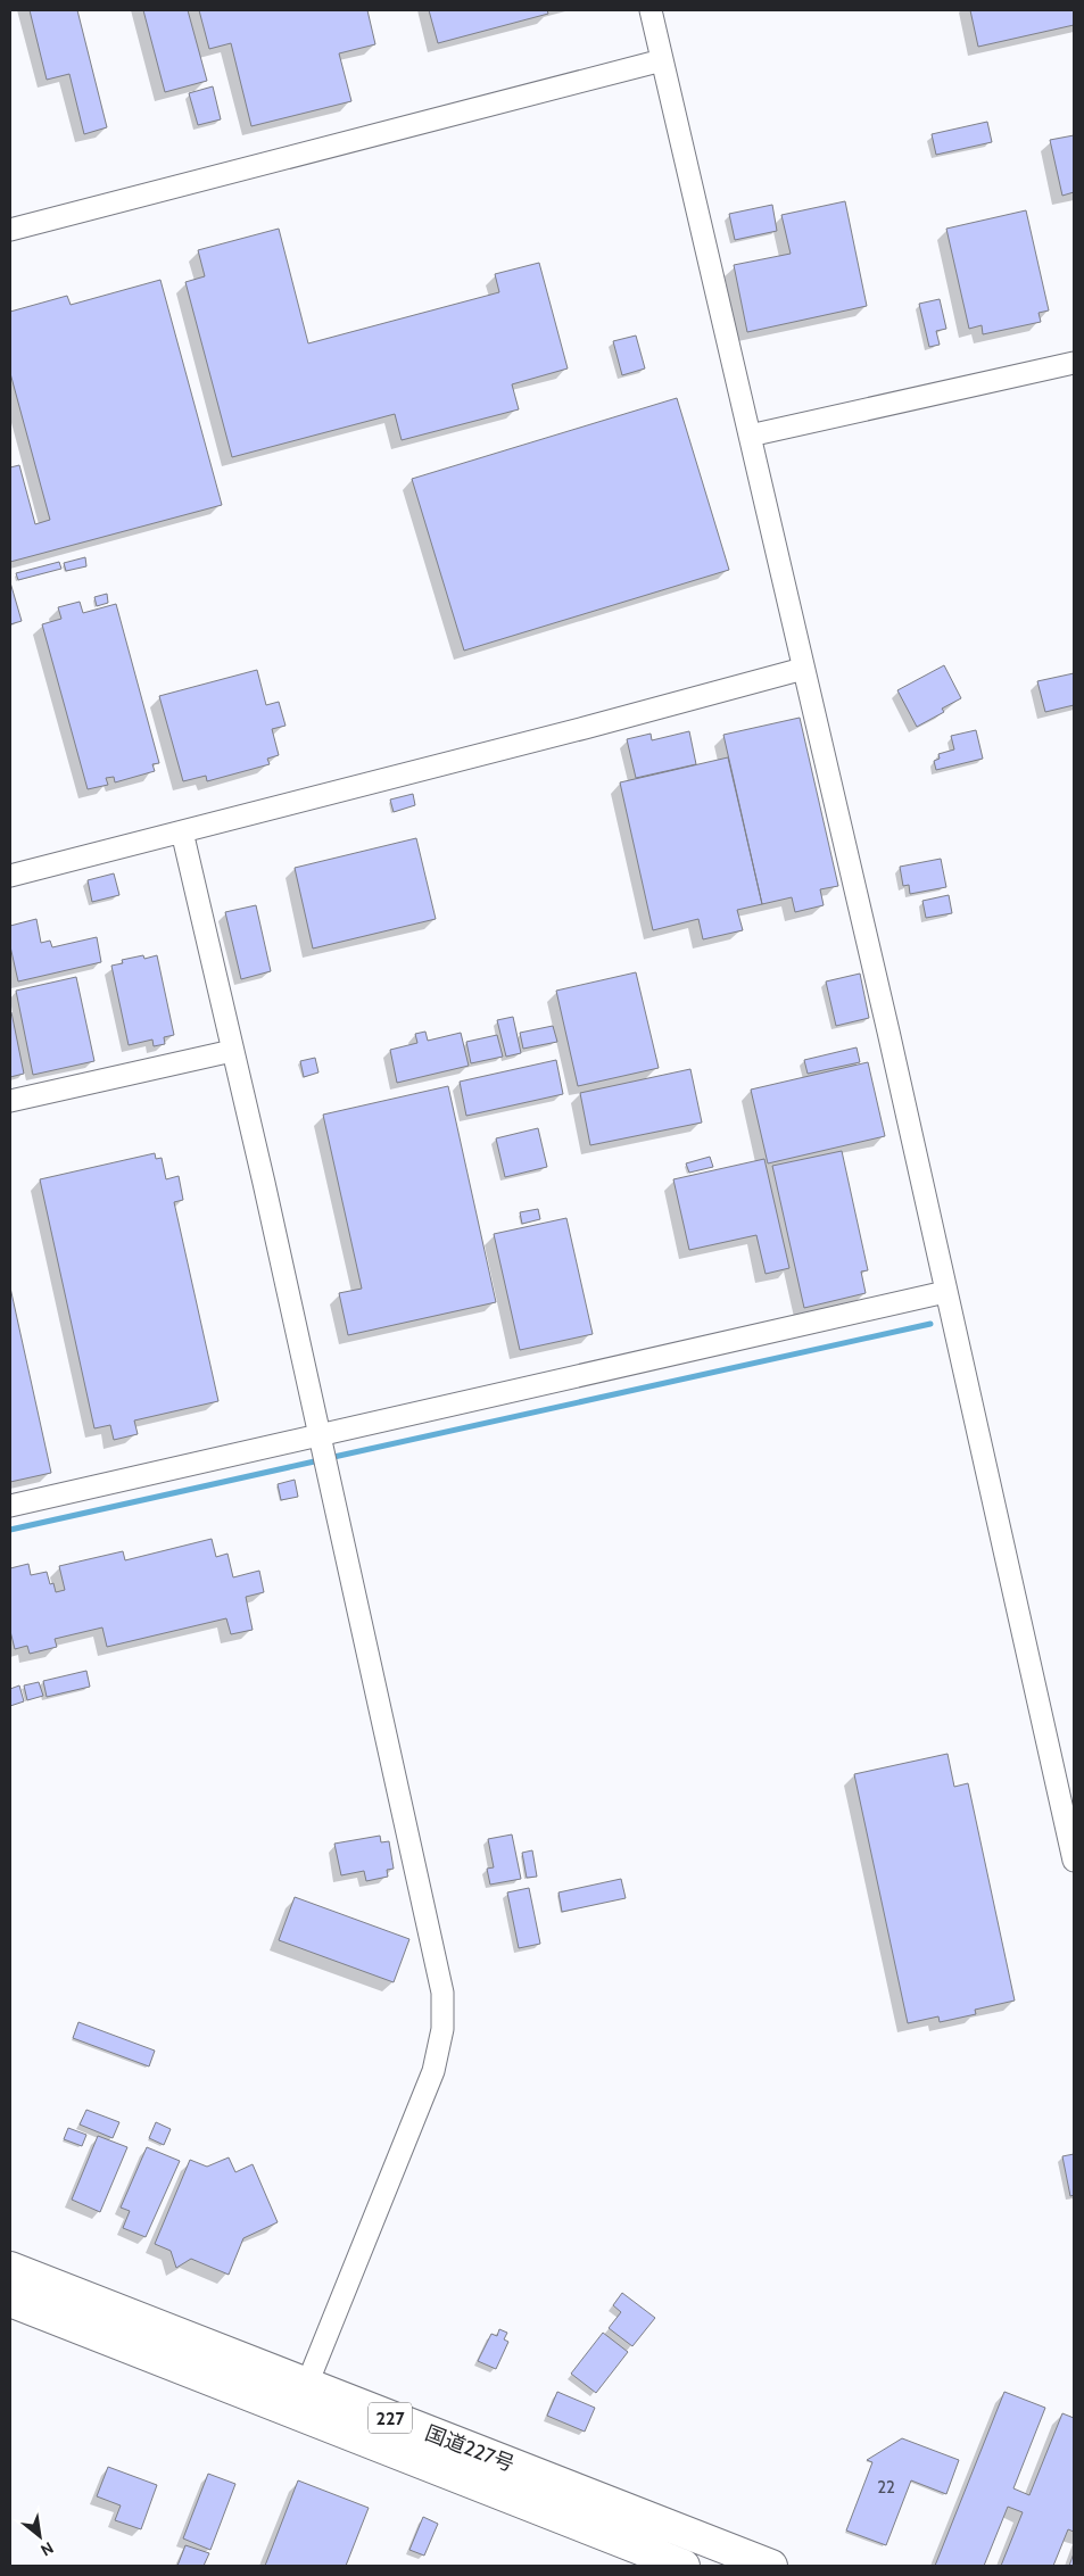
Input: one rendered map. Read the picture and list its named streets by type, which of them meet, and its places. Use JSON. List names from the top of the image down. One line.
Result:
{"streets":{"highway":["227","国道227号"]},"house_numbers":["22"],"north":"bottom right"}
